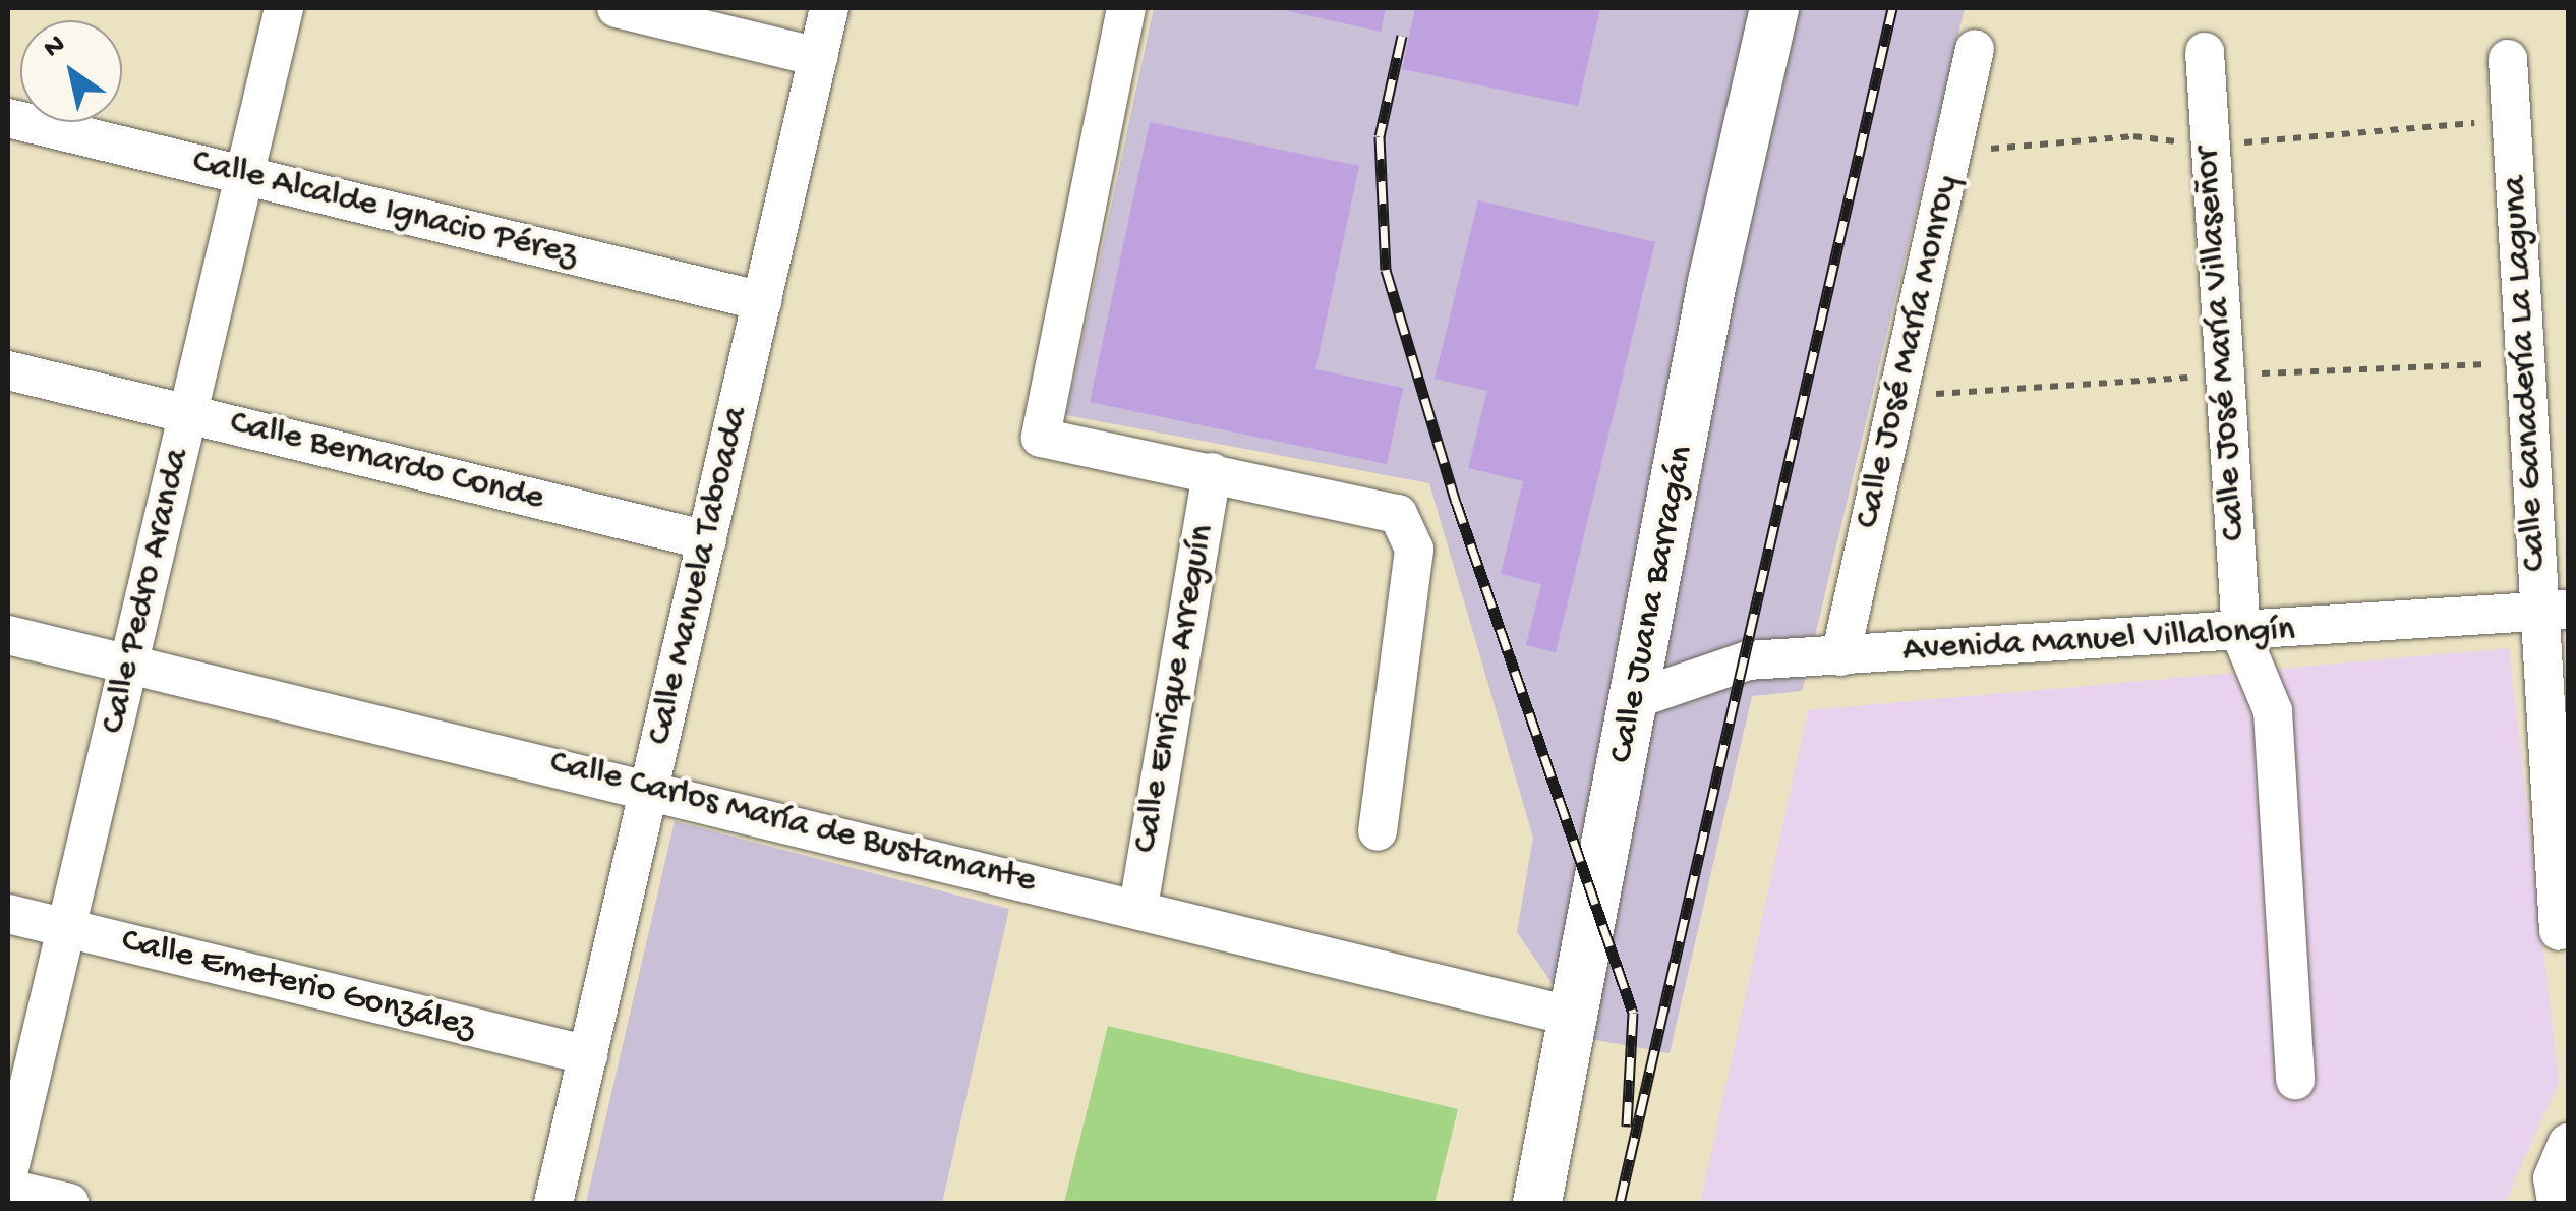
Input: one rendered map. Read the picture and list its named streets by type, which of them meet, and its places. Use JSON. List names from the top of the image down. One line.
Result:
{"streets":{"street":["Calle Alcalde Ignacio Pérez","Calle José María Villaseñor","Calle José María Monroy","Calle Ganadería La Laguna","Calle Bernardo Conde","Calle Manuela Taboada","Calle Pedro Aranda","Calle Juana Barragán","Avenida Manuel Villalongín","Calle Enrique Arreguín","Calle Carlos María de Bustamante","Calle Emeterio González"]},"crossings":[["Calle Alcalde Ignacio Pérez","Calle Manuela Taboada"],["Calle Alcalde Ignacio Pérez","Calle Pedro Aranda"],["Calle José María Villaseñor","Avenida Manuel Villalongín"],["Calle José María Monroy","Avenida Manuel Villalongín"],["Calle Ganadería La Laguna","Avenida Manuel Villalongín"],["Calle Bernardo Conde","Calle Manuela Taboada"],["Calle Bernardo Conde","Calle Pedro Aranda"],["Calle Manuela Taboada","Calle Carlos María de Bustamante"],["Calle Manuela Taboada","Calle Emeterio González"],["Calle Pedro Aranda","Calle Carlos María de Bustamante"],["Calle Pedro Aranda","Calle Emeterio González"],["Calle Juana Barragán","Avenida Manuel Villalongín"],["Calle Juana Barragán","Calle Carlos María de Bustamante"],["Calle Enrique Arreguín","Calle Carlos María de Bustamante"]],"north":"top left"}
